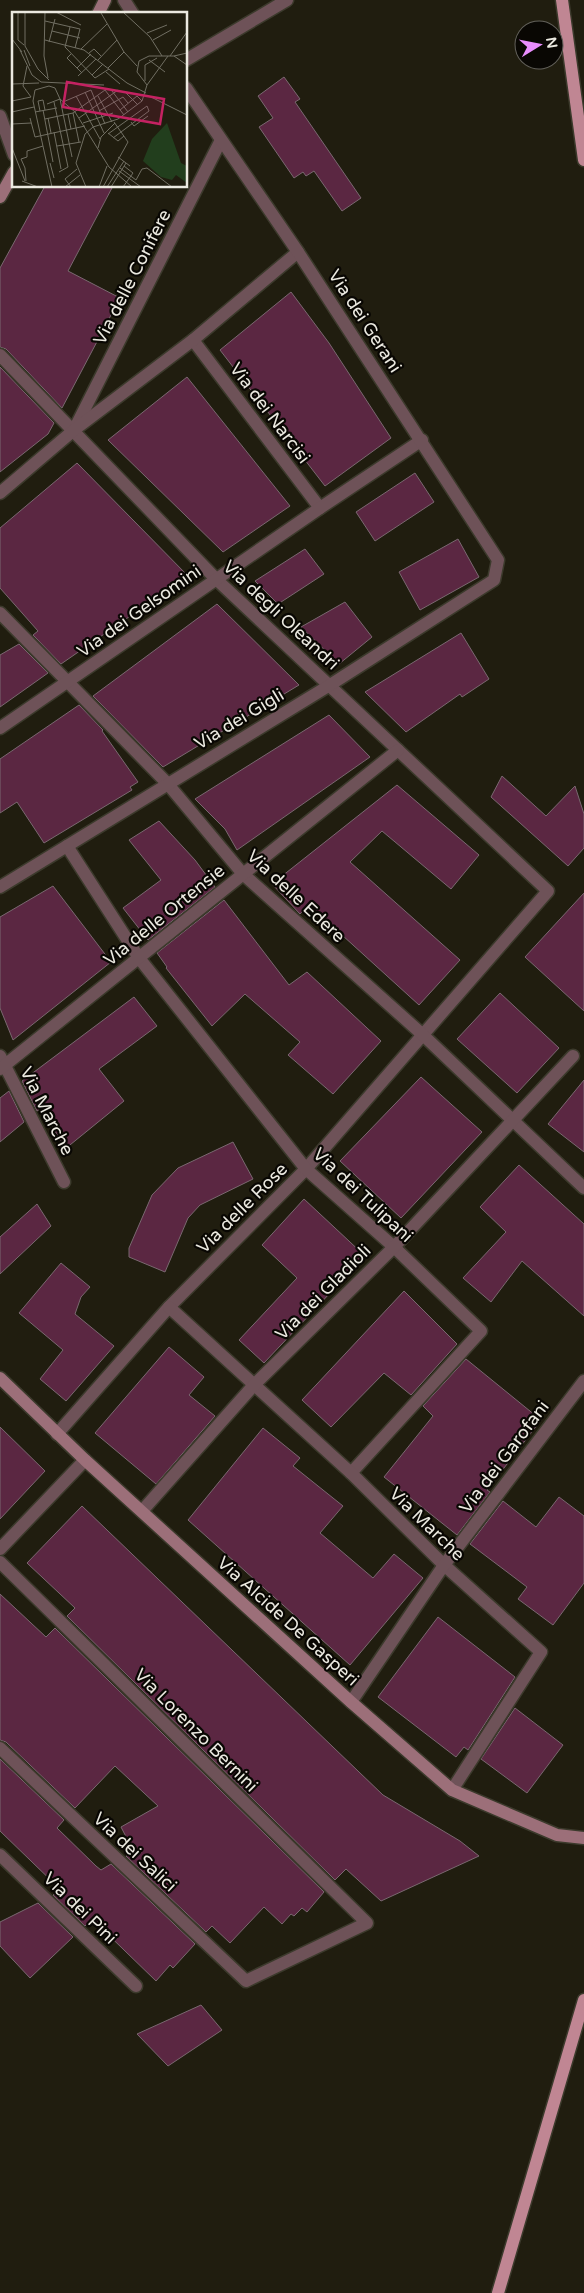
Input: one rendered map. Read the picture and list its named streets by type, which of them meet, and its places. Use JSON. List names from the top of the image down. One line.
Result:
{"streets":{"street":["Via delle Conifere","Via dei Gerani","Via dei Narcisi","Via dei Gelsomini","Via degli Oleandri","Via dei Gigli","Via delle Edere","Via delle Ortensie","Via Marche","Via dei Tulipani","Via delle Rose","Via dei Gladioli","Via dei Garofani","Via Alcide De Gasperi","Via Lorenzo Bernini","Via dei Salici","Via dei Pini"]},"crossings":[["Via delle Conifere","Via dei Gerani"],["Via delle Conifere","Via dei Narcisi"],["Via delle Conifere","Via degli Oleandri"],["Via dei Gerani","Via dei Gelsomini"],["Via dei Gerani","Via dei Gigli"],["Via dei Narcisi","Via dei Gelsomini"],["Via dei Gelsomini","Via degli Oleandri"],["Via dei Gelsomini","Via delle Edere"],["Via degli Oleandri","Via dei Gigli"],["Via degli Oleandri","Via delle Ortensie"],["Via degli Oleandri","Via delle Rose"],["Via dei Gigli","Via delle Edere"],["Via dei Gigli","Via dei Tulipani"],["Via delle Edere","Via delle Ortensie"],["Via delle Edere","Via delle Rose"],["Via delle Edere","Via dei Gladioli"],["Via delle Ortensie","Via Marche"],["Via delle Ortensie","Via dei Tulipani"],["Via Marche","Via dei Tulipani"],["Via Marche","Via delle Rose"],["Via Marche","Via dei Gladioli"],["Via Marche","Via dei Garofani"],["Via Marche","Via Alcide De Gasperi"],["Via dei Tulipani","Via delle Rose"],["Via dei Tulipani","Via dei Gladioli"],["Via delle Rose","Via Alcide De Gasperi"],["Via dei Gladioli","Via Alcide De Gasperi"],["Via dei Garofani","Via Alcide De Gasperi"],["Via Lorenzo Bernini","Via dei Salici"]],"north":"right"}
